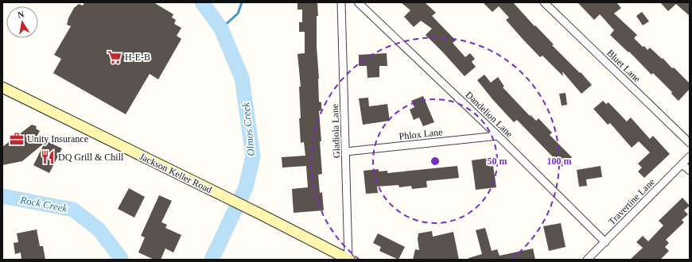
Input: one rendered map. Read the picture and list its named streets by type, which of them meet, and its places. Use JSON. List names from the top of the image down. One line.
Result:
{"streets":{"main road":["Jackson Keller Road"],"street":["Bluet Lane","Dandelion Lane","Gladiola Lane","Phlox Lane","Travertine Lane"]},"crossings":[["Dandelion Lane","Phlox Lane"],["Dandelion Lane","Travertine Lane"],["Gladiola Lane","Phlox Lane"],["Gladiola Lane","Jackson Keller Road"]],"water":["Olmos Creek","Rock Creek"],"places":{"supermarket":["H-E-B"],"office":["Unity Insurance"],"restaurant":["DQ Grill & Chill"]},"north":"top","rings":["50 m","100 m"]}
